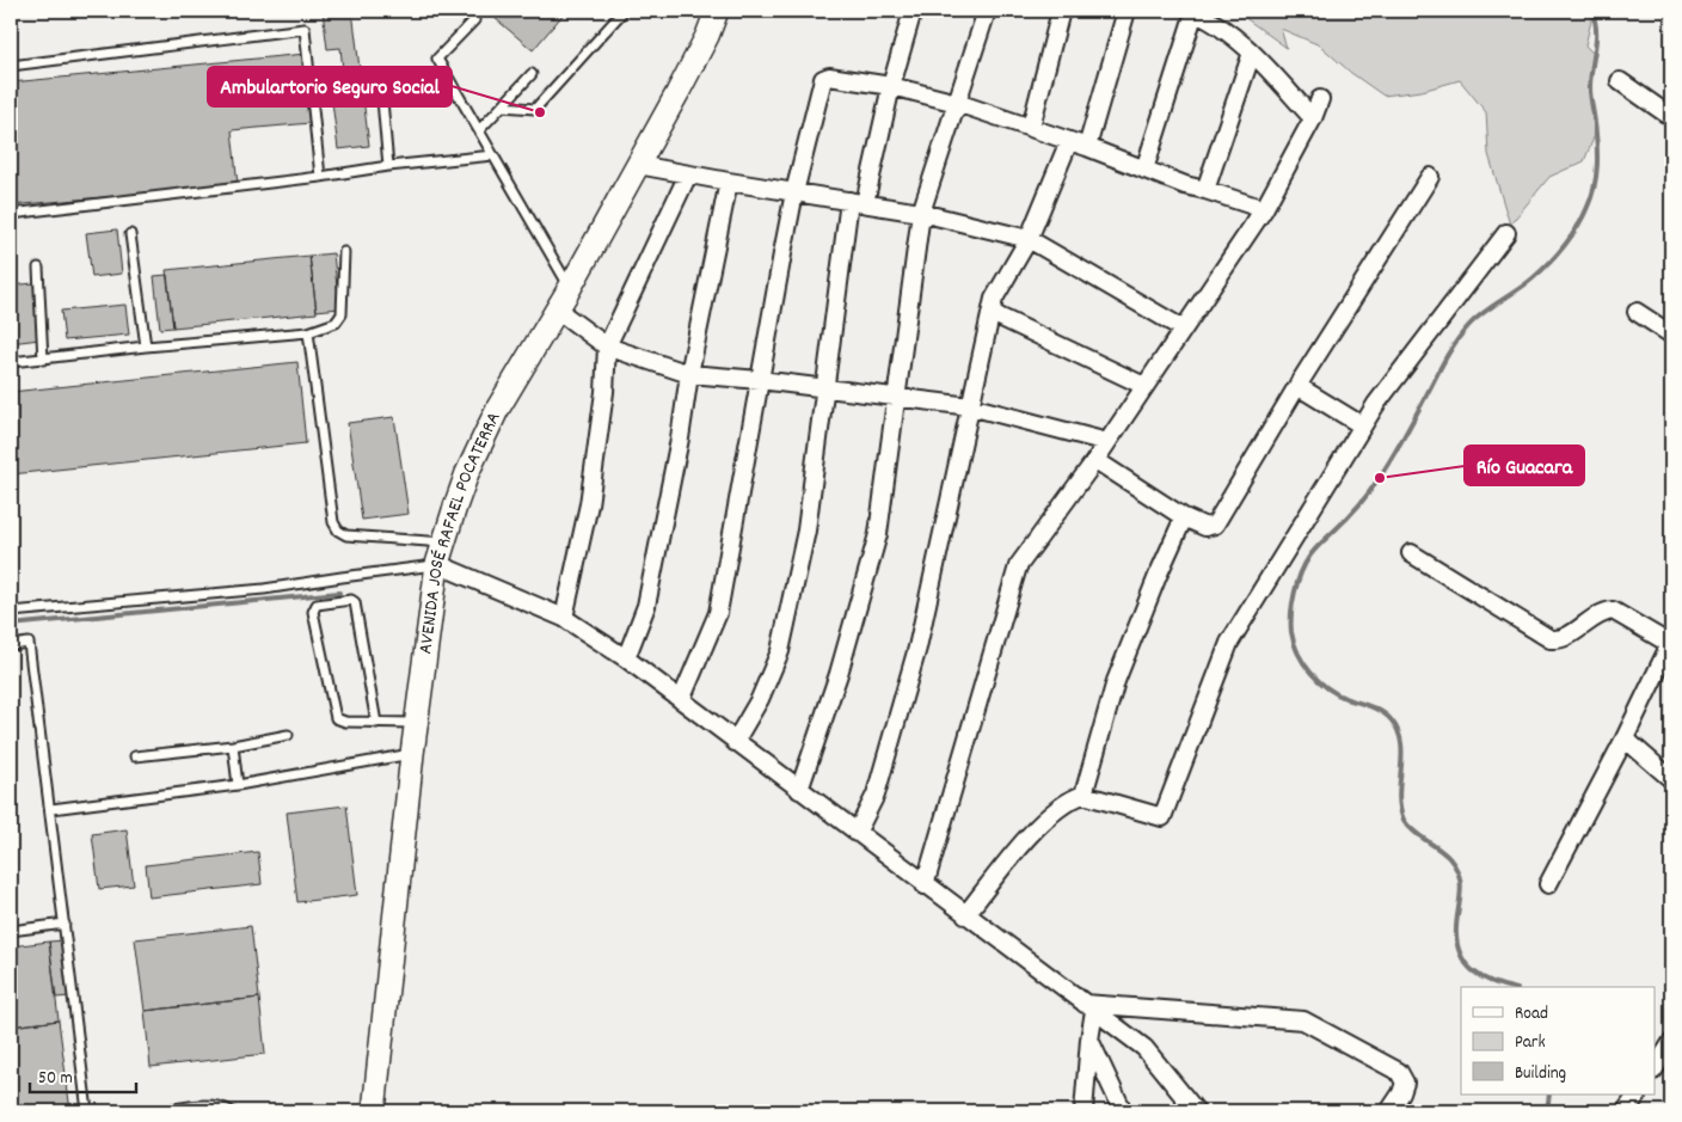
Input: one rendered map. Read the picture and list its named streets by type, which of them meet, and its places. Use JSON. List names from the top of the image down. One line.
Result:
{"streets":{"street":["AVENIDA JOSÉ RAFAEL POCATERRA"]},"places":["Ambulartorio Seguro Social","Río Guacara"],"legend":["Road","Park","Building"],"scale_bar":"50 m"}
